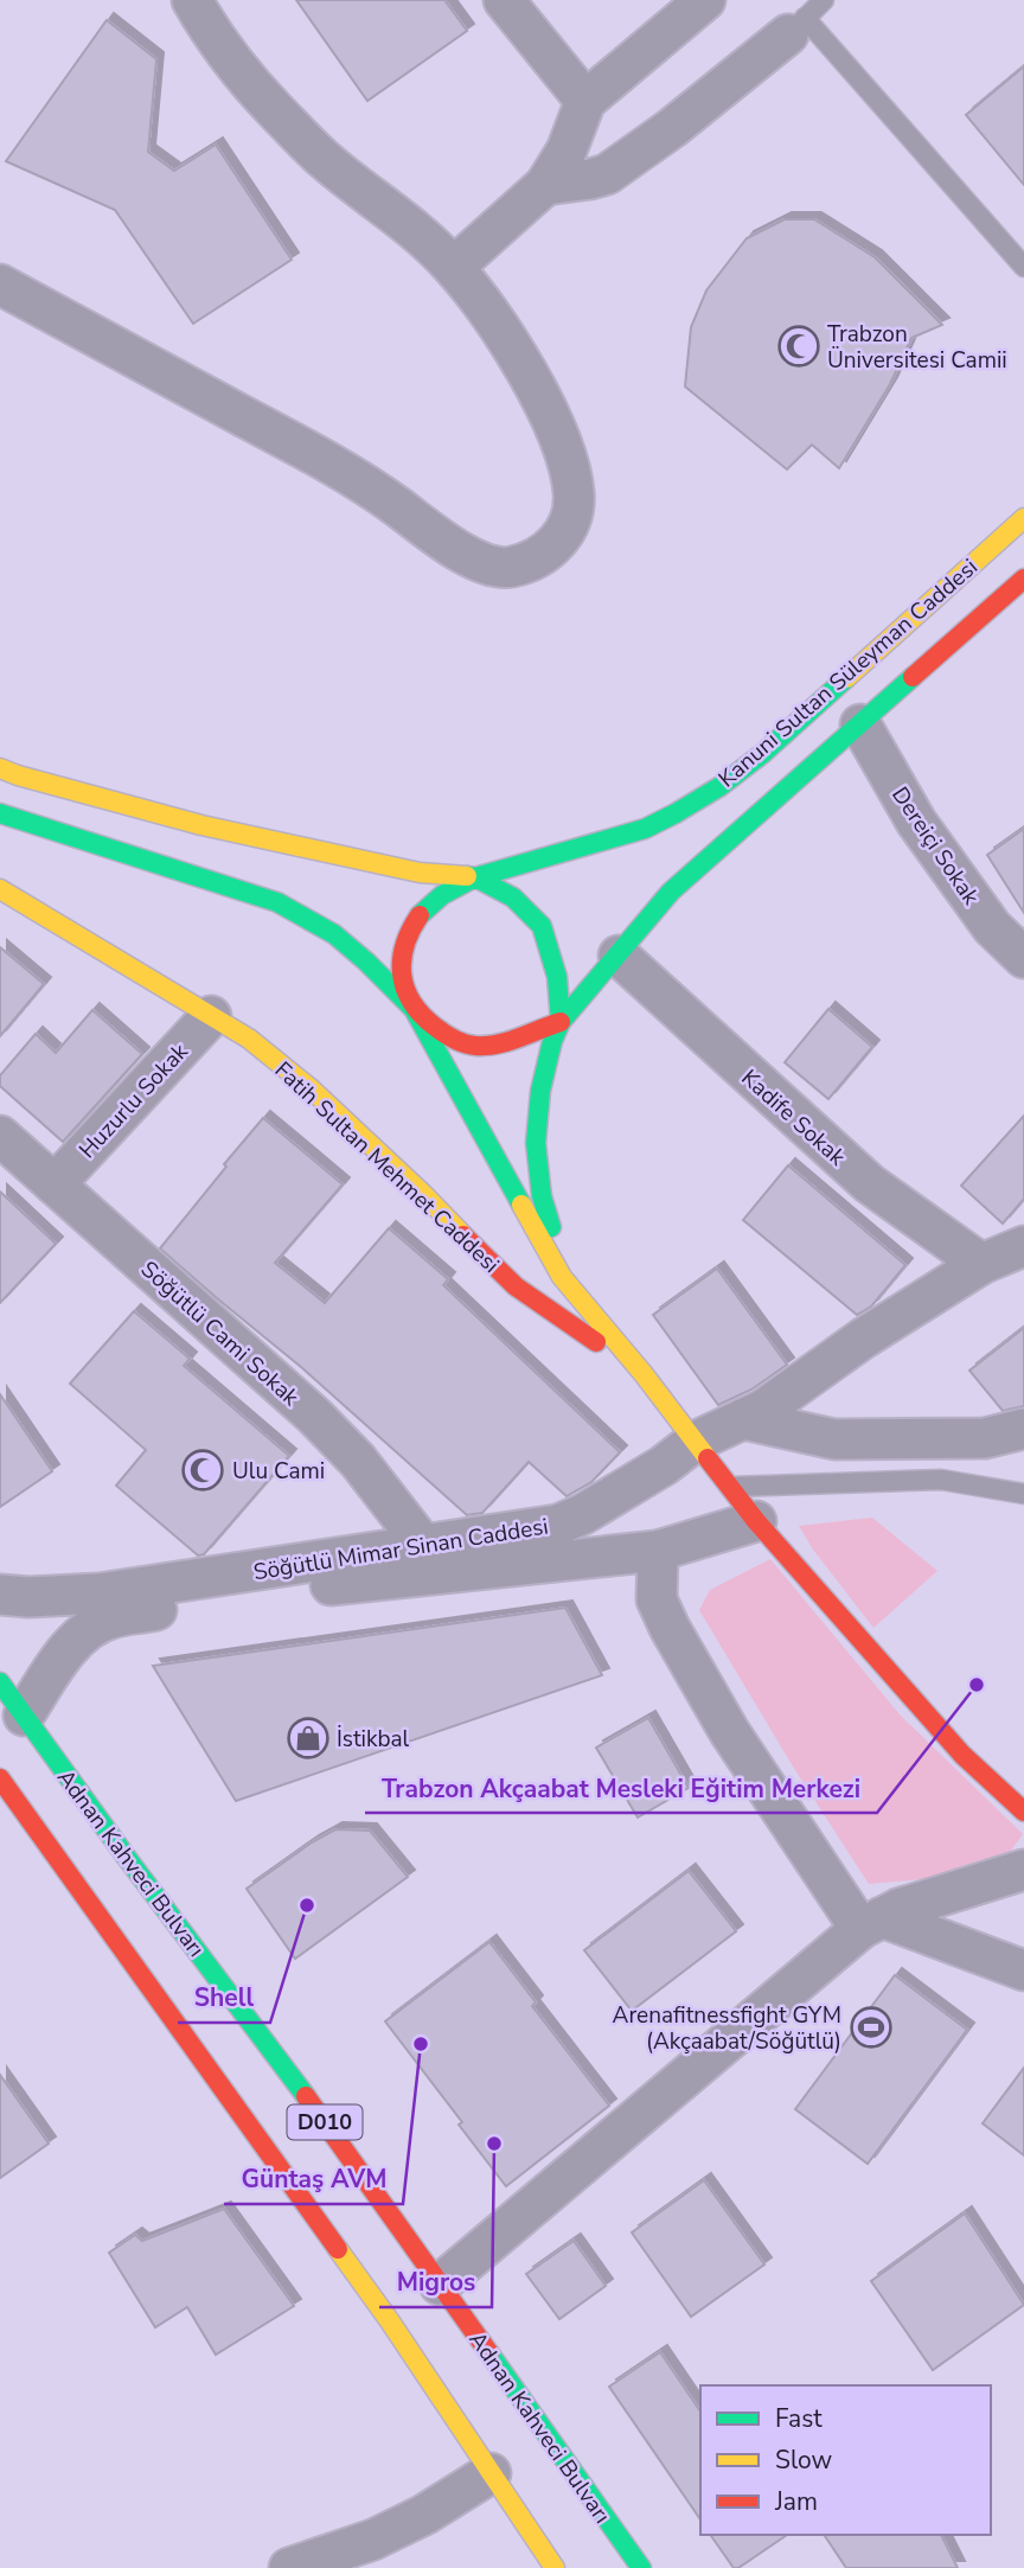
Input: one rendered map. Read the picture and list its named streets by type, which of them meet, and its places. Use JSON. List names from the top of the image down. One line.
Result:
{"streets":{"main road":["Kanuni Sultan Süleyman Caddesi","Fatih Sultan Mehmet Caddesi","Adnan Kahveci Bulvarı","D010"],"street":["Dereiçi Sokak","Huzurlu Sokak","Kadife Sokak","Söğütlü Cami Sokak","Söğütlü Mimar Sinan Caddesi"]},"crossings":[["Kanuni Sultan Süleyman Caddesi","Dereiçi Sokak"],["Kanuni Sultan Süleyman Caddesi","Kadife Sokak"],["Kanuni Sultan Süleyman Caddesi","Fatih Sultan Mehmet Caddesi"],["Huzurlu Sokak","Fatih Sultan Mehmet Caddesi"],["Huzurlu Sokak","Söğütlü Cami Sokak"],["Kadife Sokak","Söğütlü Mimar Sinan Caddesi"],["Fatih Sultan Mehmet Caddesi","Söğütlü Mimar Sinan Caddesi"],["Söğütlü Cami Sokak","Söğütlü Mimar Sinan Caddesi"],["Söğütlü Mimar Sinan Caddesi","Adnan Kahveci Bulvarı"]],"places":{"mosque":["Trabzon Üniversitesi Camii","Ulu Cami"],"other":["Trabzon Akçaabat Mesleki Eğitim Merkezi","Shell","Güntaş AVM","Migros"],"shop":["İstikbal"],"sports":["Arenafitnessfight GYM (Akçaabat/Söğütlü)"]},"legend":["Fast","Slow","Jam"]}
